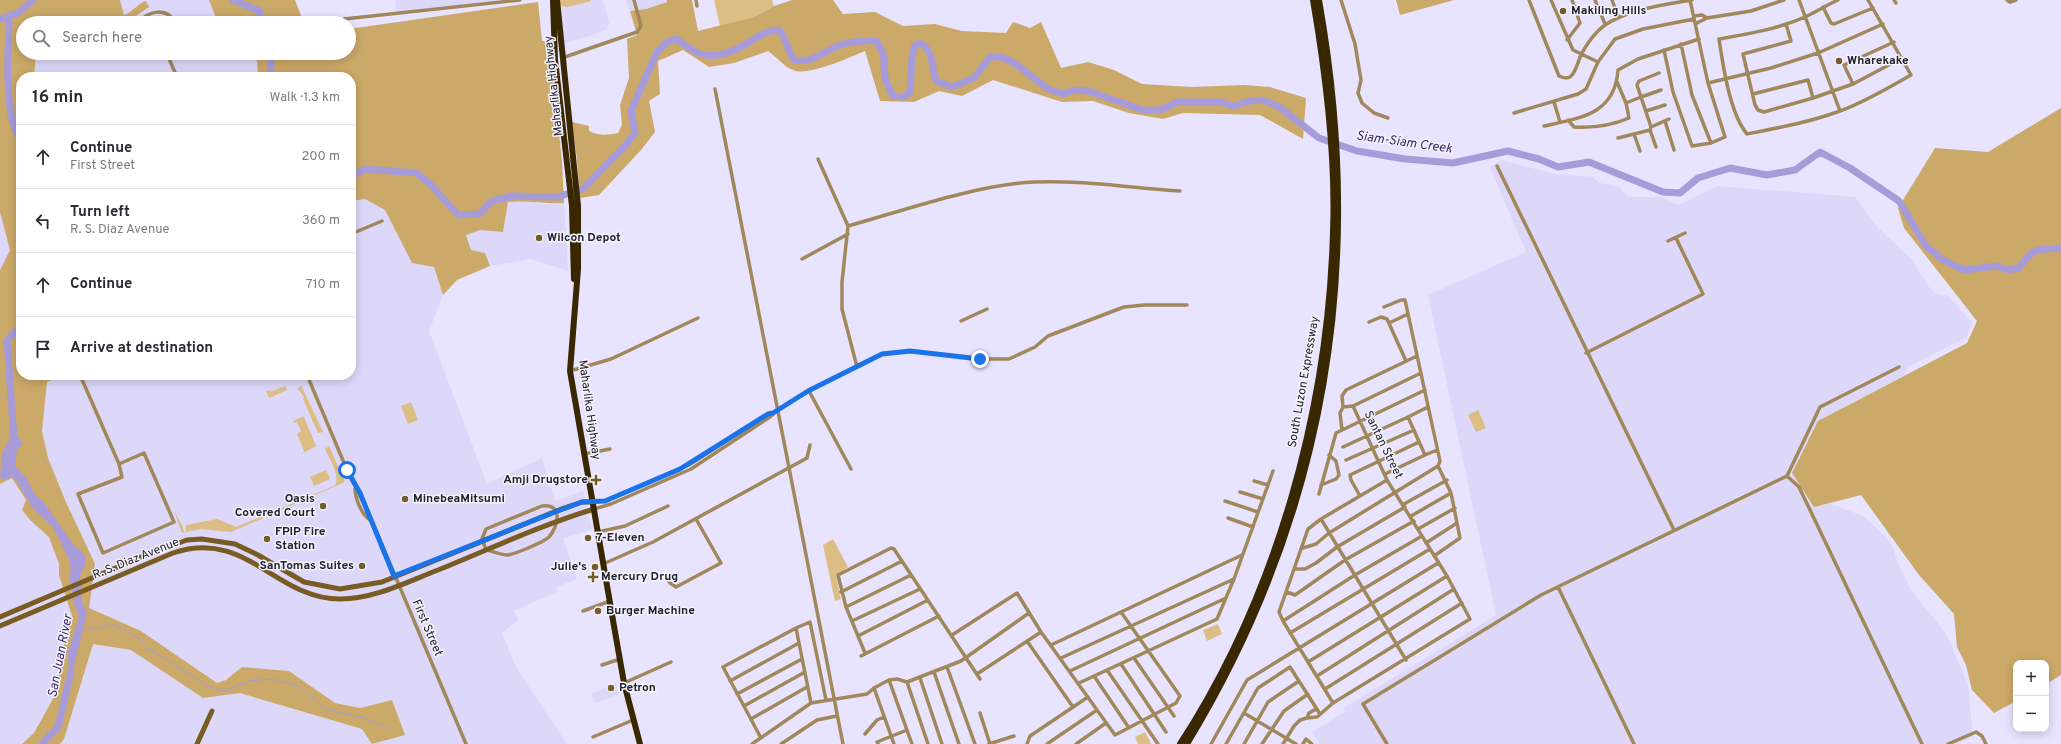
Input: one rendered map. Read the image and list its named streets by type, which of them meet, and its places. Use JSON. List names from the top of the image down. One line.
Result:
{"streets":{"highway":["Maharlika Highway","South Luzon Expressway"],"street":["Santan Street","R. S. Diaz Avenue","First Street"]},"crossings":[["Maharlika Highway","R. S. Diaz Avenue"],["R. S. Diaz Avenue","First Street"]],"water":["Siam-Siam Creek","San Juan River"],"places":{"other":["Makiling Hills","Wharekake","Wilcon Depot","MinebeaMitsumi","Oasis Covered Court","7-Eleven","FPIP Fire Station","SanTomas Suites","Julie's","Burger Machine","Petron"],"health":["Amji Drugstore","Mercury Drug"]},"page":{"search":"Search here","heading":["16 min","Walk · 1.3 km"],"list":[["Continue","First Street","200 m"],["Turn left","R. S. Diaz Avenue","360 m"],["Continue","710 m"],"Arrive at destination"],"map_buttons":["+","−"]}}
